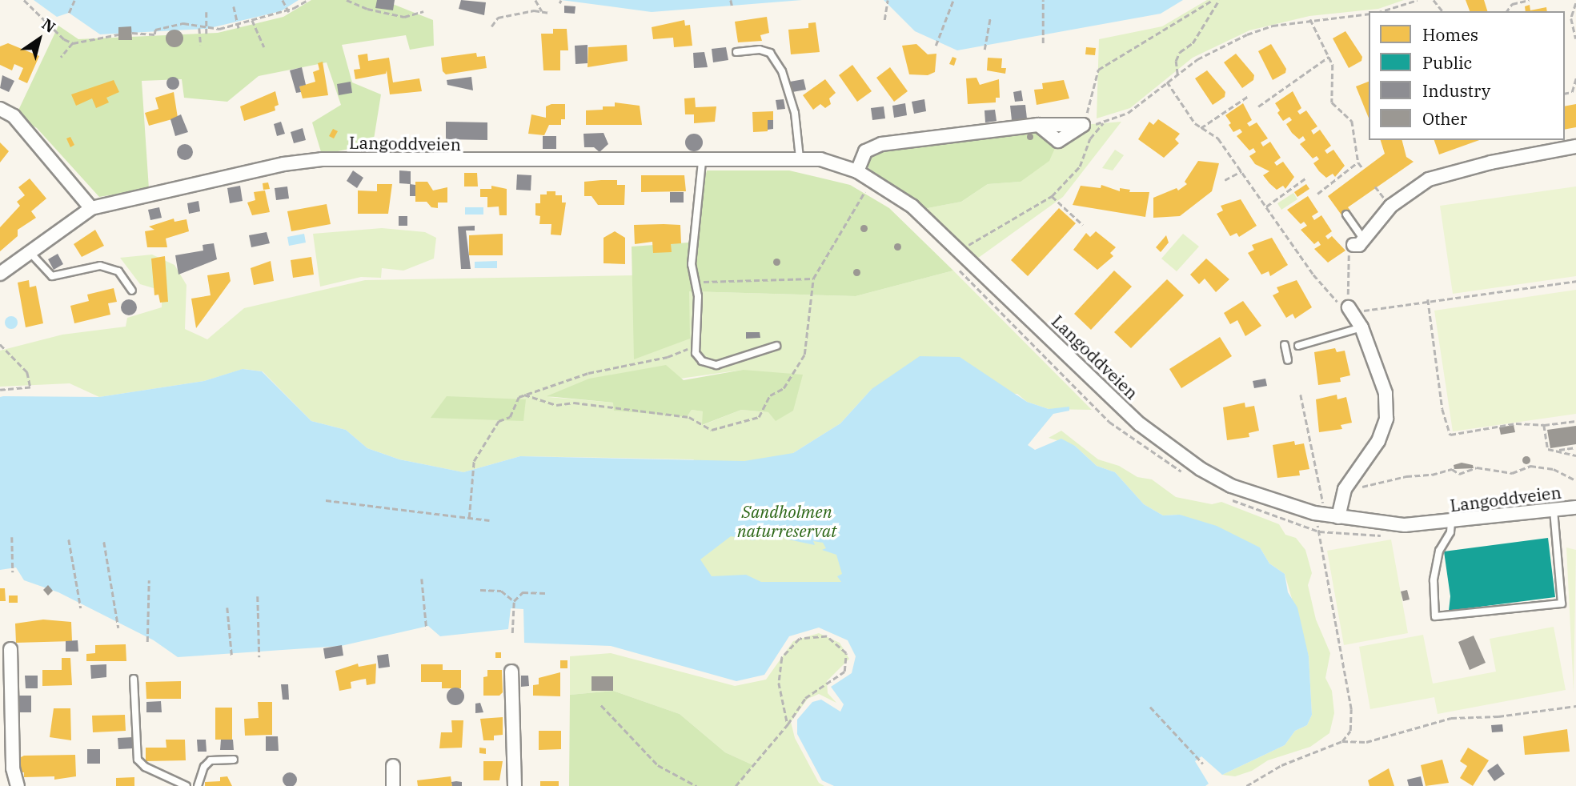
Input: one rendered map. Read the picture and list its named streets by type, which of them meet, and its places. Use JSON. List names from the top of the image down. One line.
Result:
{"streets":{"street":["Langoddveien"]},"parks":["Sandholmen naturreservat"],"legend":["Homes","Public","Industry","Other"],"north":"top right"}
